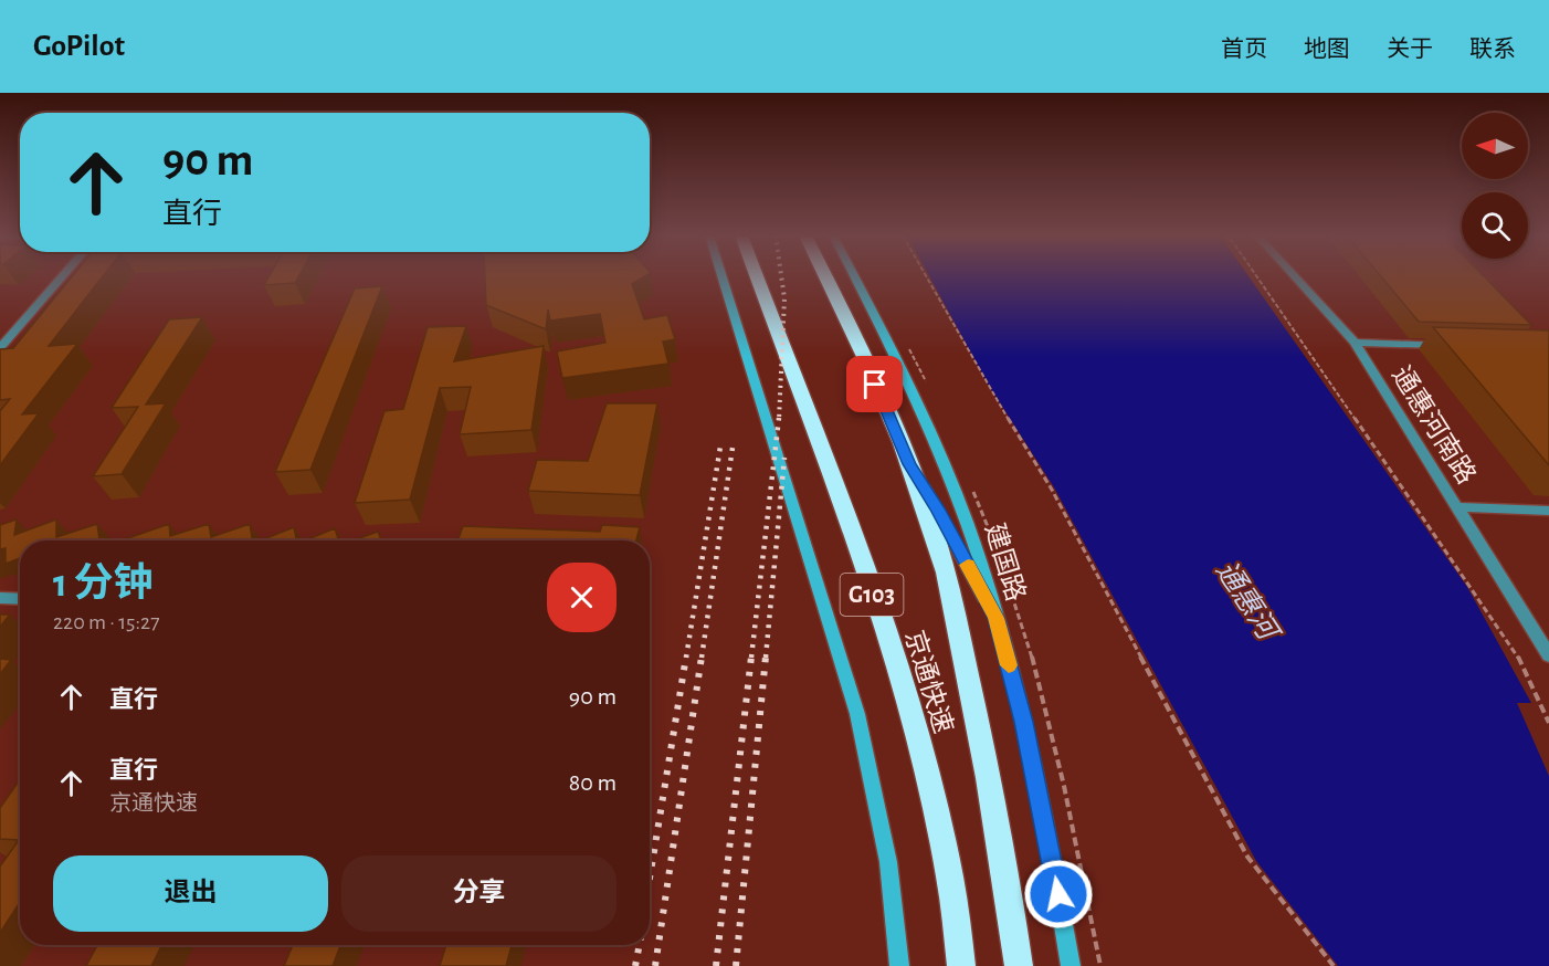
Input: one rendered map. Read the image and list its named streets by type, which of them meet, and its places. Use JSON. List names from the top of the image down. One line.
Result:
{"streets":{"highway":["G103","京通快速"],"main road":["建国路"],"street":["通惠河南路"]},"water":["通惠河"],"north":"left","page":{"header":"GoPilot","nav":["首页","地图","关于","联系"],"turn":["90 m","直行"],"heading":["1 分钟","220 m · 15:27"],"list":[{"name":"直行","value":"90 m"},{"name":"直行","note":"京通快速","value":"80 m"}],"buttons":["退出","分享"]}}
